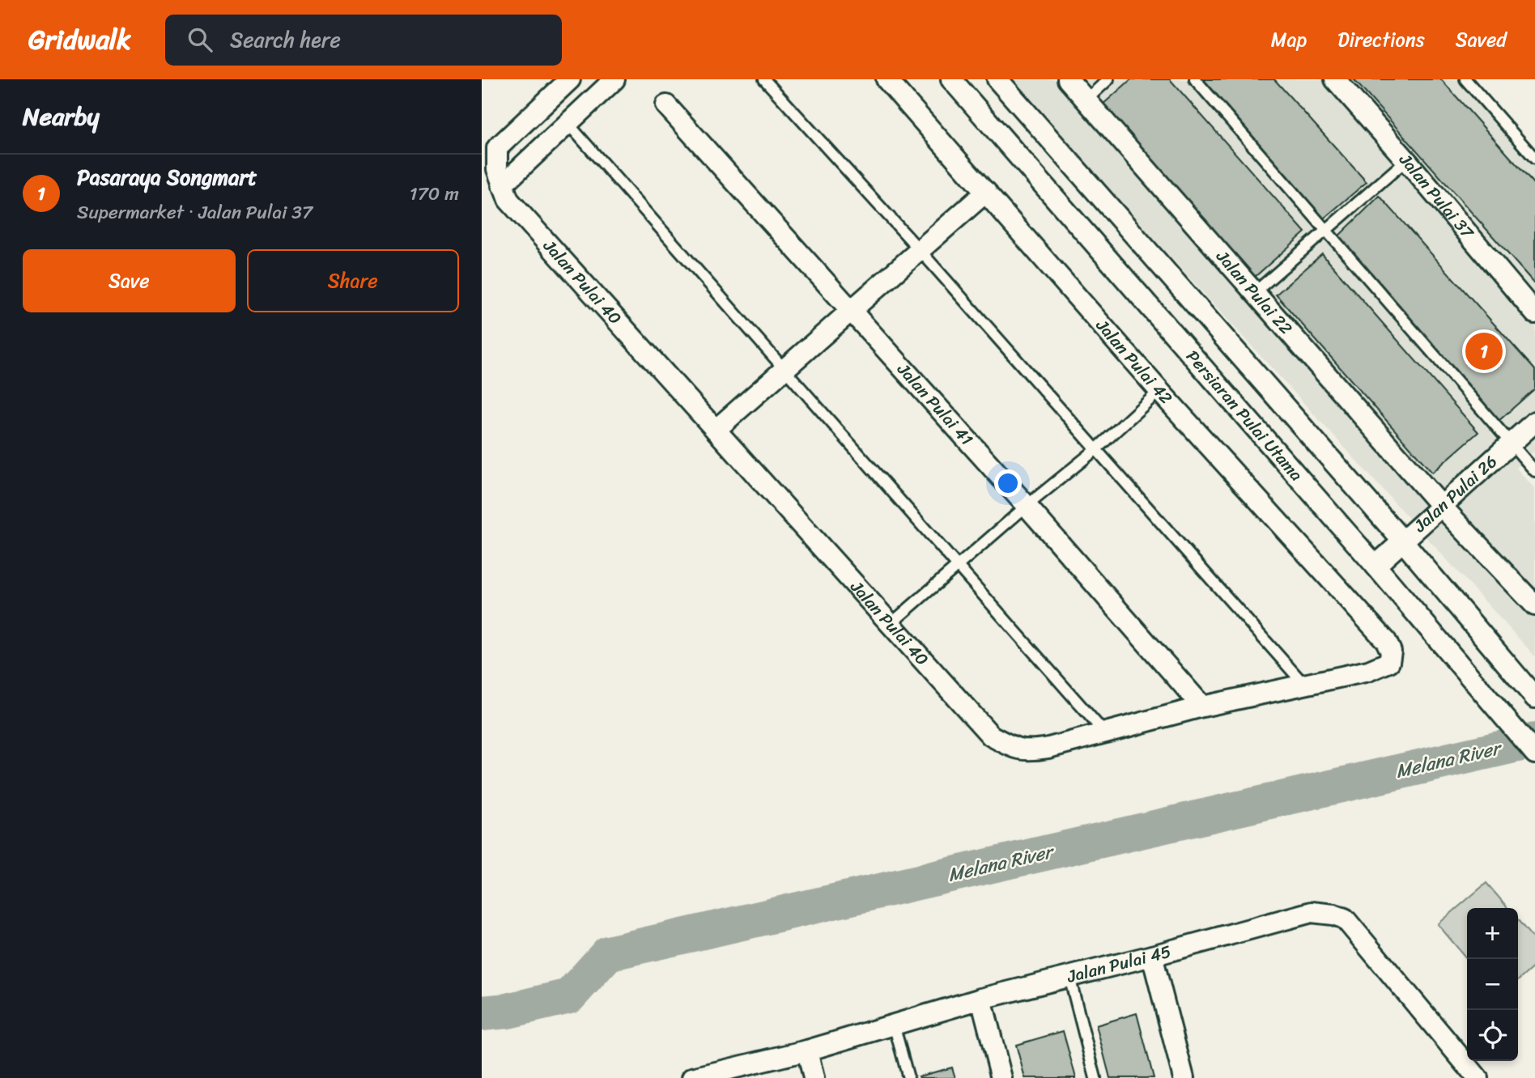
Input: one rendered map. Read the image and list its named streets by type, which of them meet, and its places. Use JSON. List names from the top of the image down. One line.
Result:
{"streets":{"street":["Jalan Pulai 37","Jalan Pulai 40","Jalan Pulai 22","Jalan Pulai 42","Jalan Pulai 41","Persiaran Pulai Utama","Jalan Pulai 26","Jalan Pulai 45"]},"crossings":[["Jalan Pulai 40","Jalan Pulai 42"],["Jalan Pulai 40","Jalan Pulai 41"],["Jalan Pulai 22","Jalan Pulai 26"],["Persiaran Pulai Utama","Jalan Pulai 26"]],"water":["Melana River"],"page":{"header":"Gridwalk","search":"Search here","nav":["Map","Directions","Saved"],"heading":"Nearby","list":[{"mark":"1","name":"Pasaraya Songmart","note":"Supermarket · Jalan Pulai 37","value":"170 m"}],"buttons":["Save","Share"],"pins":"1","map_buttons":["+","−"]}}
